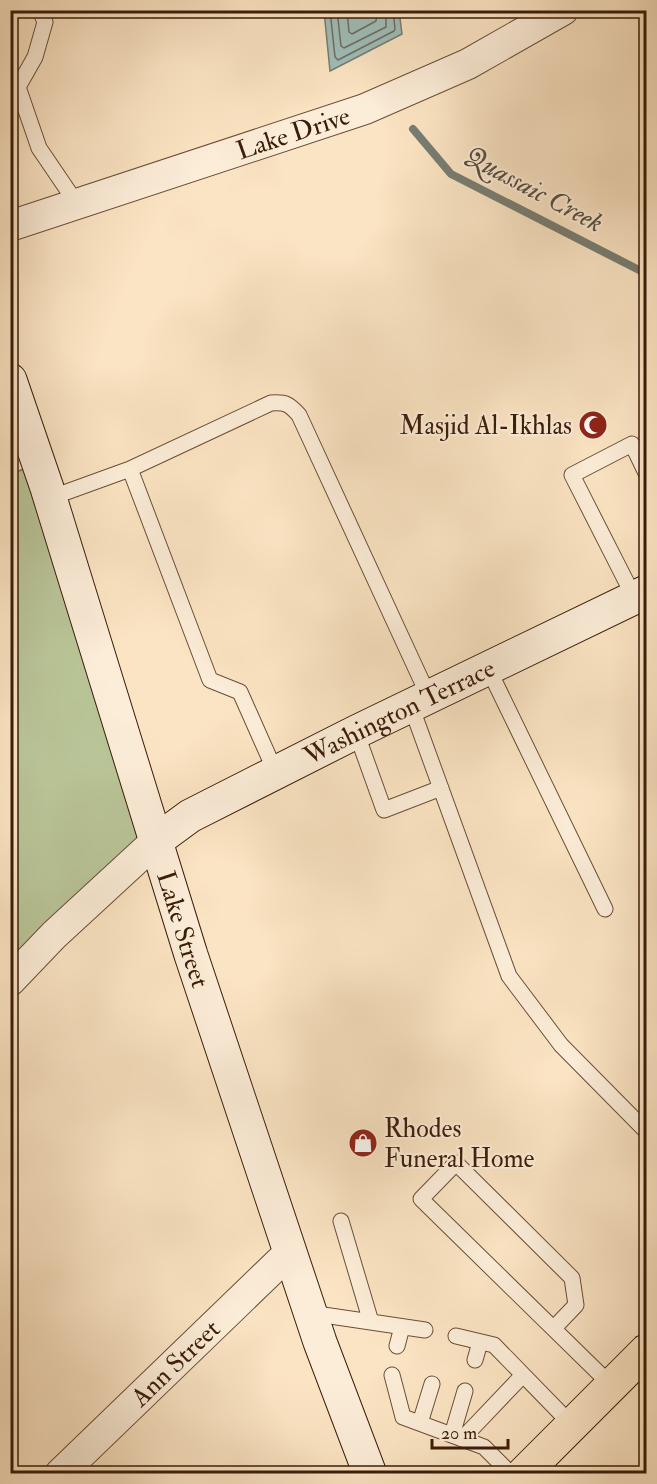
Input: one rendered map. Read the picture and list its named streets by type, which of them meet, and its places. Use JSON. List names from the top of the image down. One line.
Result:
{"streets":{"main road":["Washington Terrace","Lake Street"],"street":["Lake Drive","Ann Street"]},"crossings":[["Washington Terrace","Lake Street"],["Lake Street","Ann Street"]],"water":["Quassaic Creek"],"places":{"mosque":["Masjid Al-Ikhlas"],"shop":["Rhodes Funeral Home"]},"scale_bar":"20 m"}
